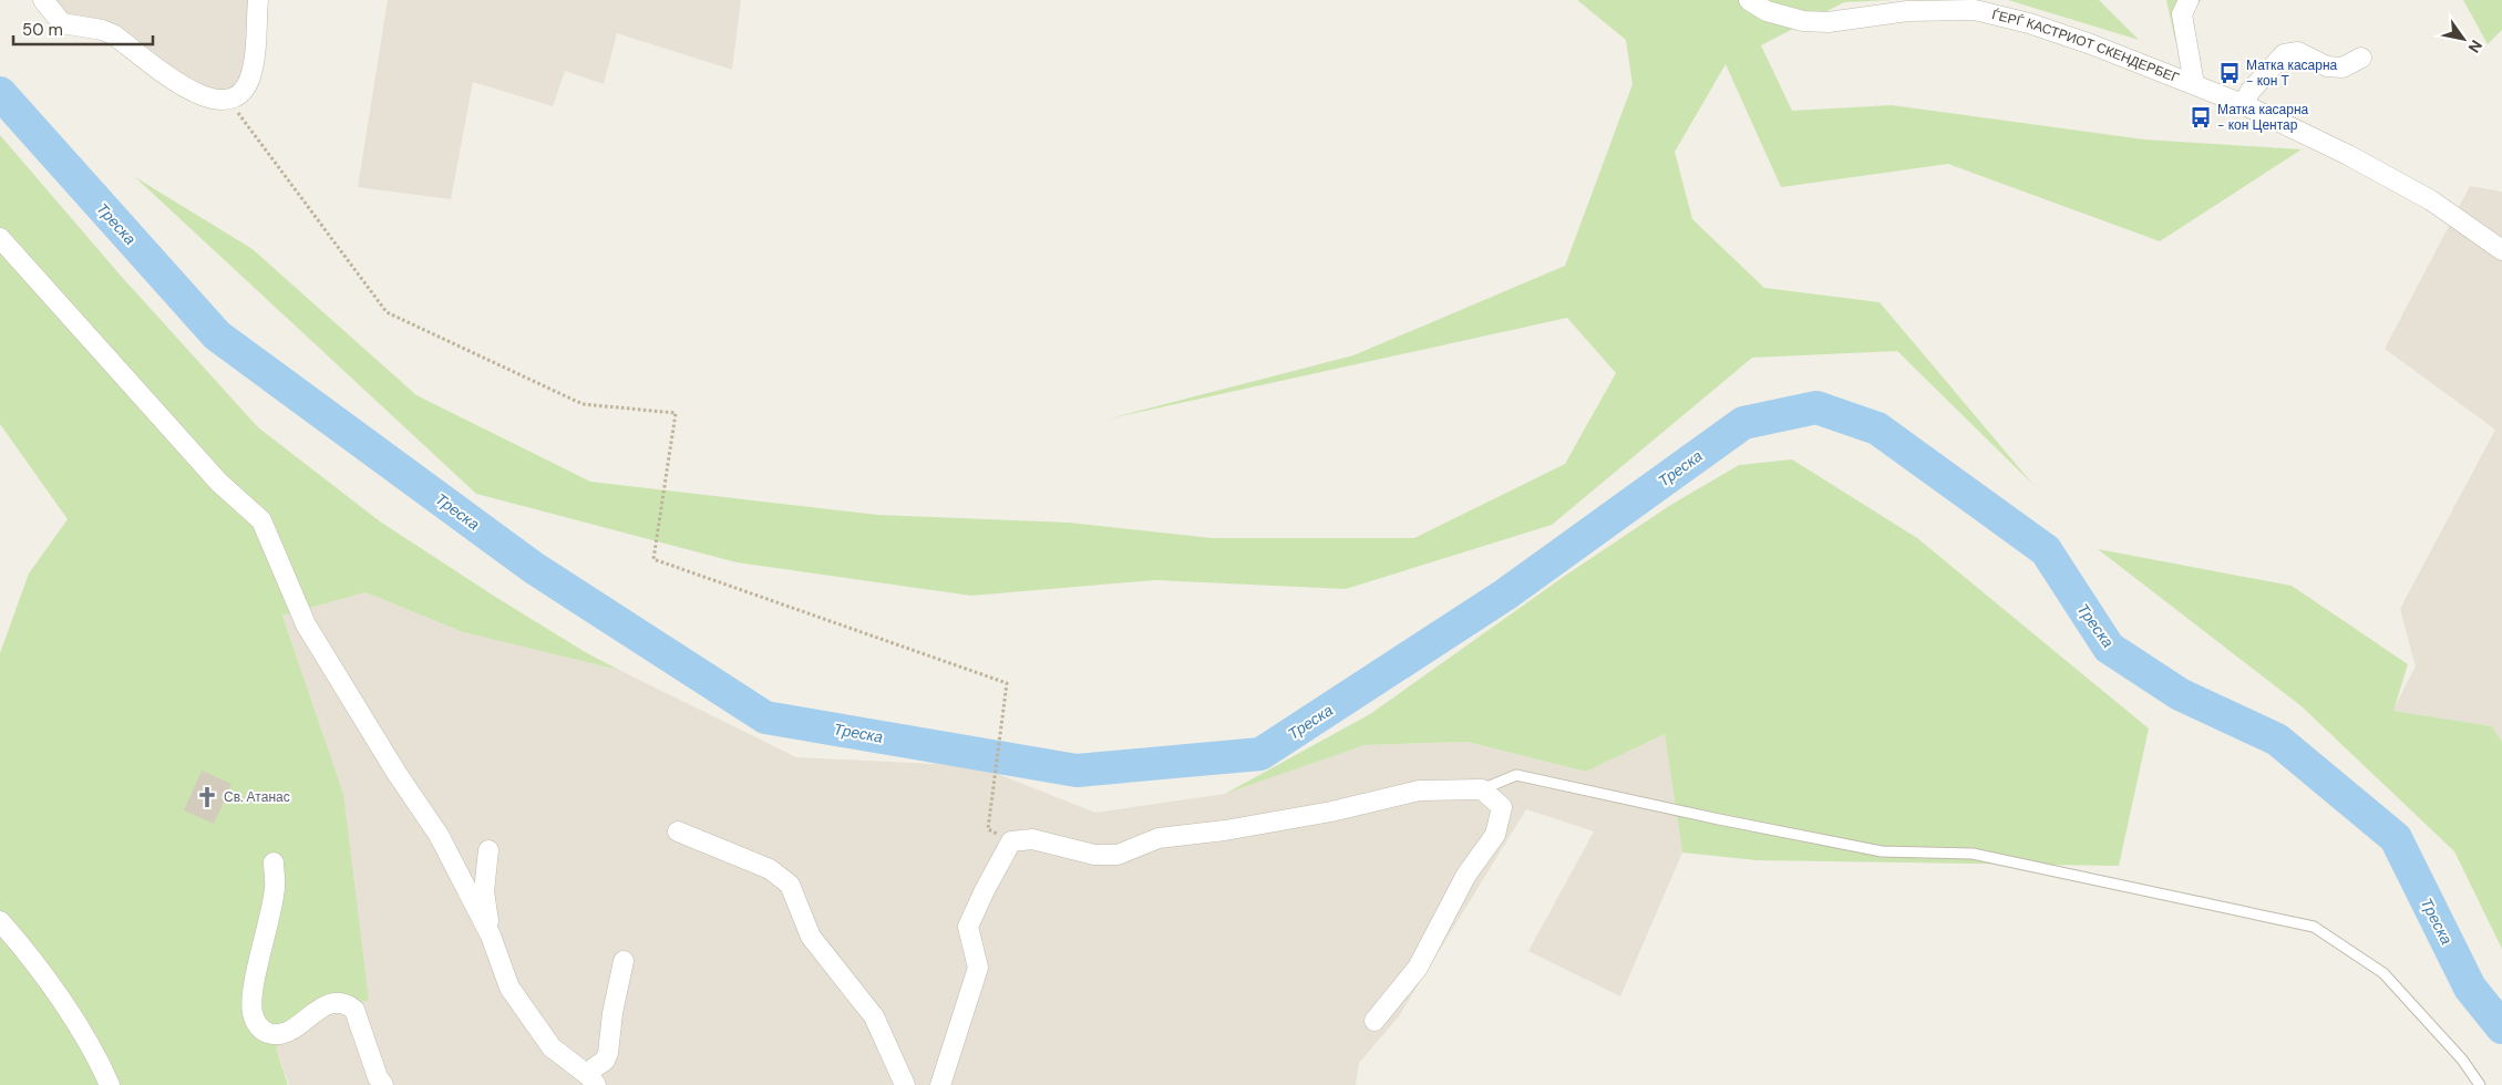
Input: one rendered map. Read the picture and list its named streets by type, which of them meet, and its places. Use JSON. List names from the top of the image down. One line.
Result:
{"streets":{"street":["ЃЕРЃ КАСТРИОТ СКЕНДЕРБЕГ"]},"water":["Треска"],"places":{"bus stop":["Матка касарна - кон Т","Матка касарна - кон Центар"],"church":["Св. Атанас"]},"scale_bar":"50 m","north":"bottom right"}
